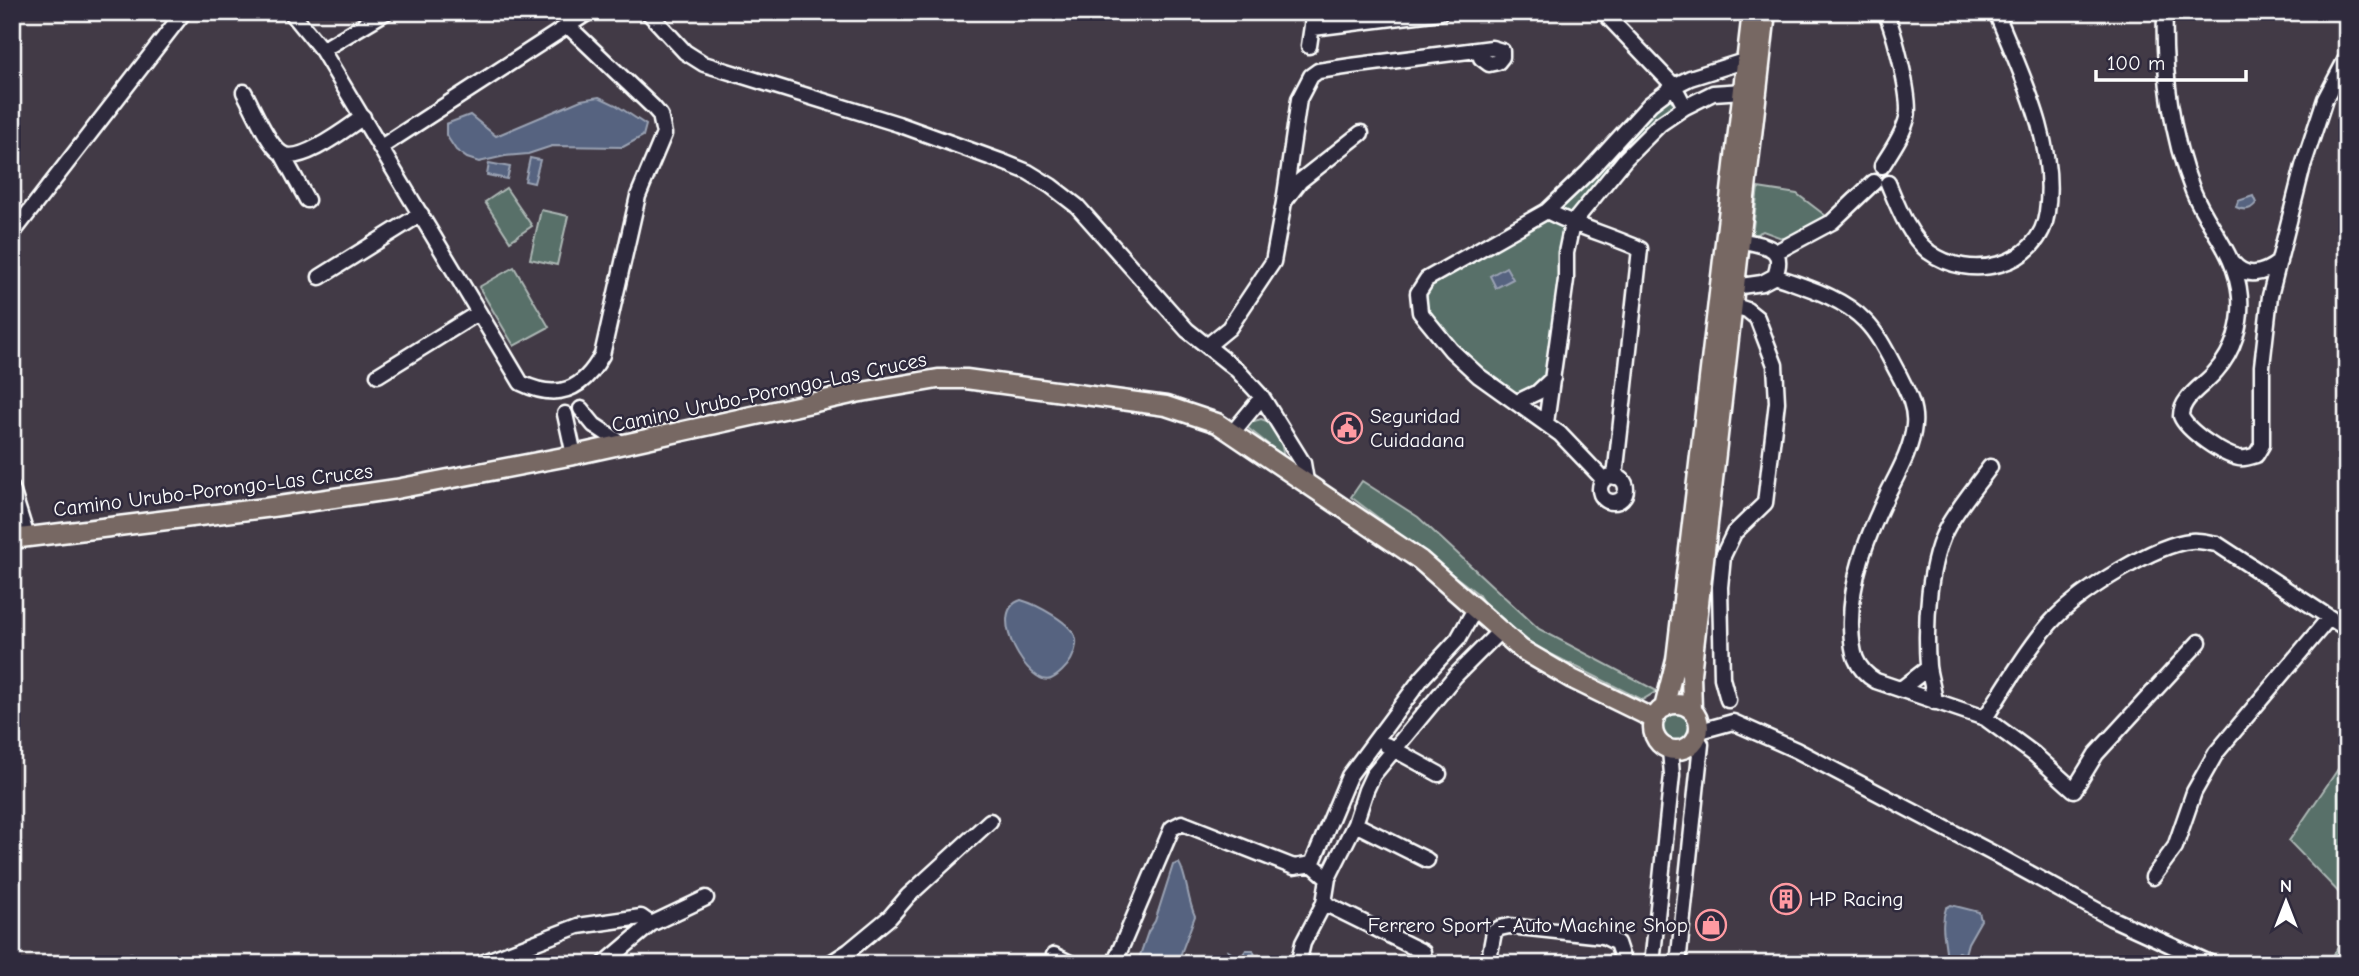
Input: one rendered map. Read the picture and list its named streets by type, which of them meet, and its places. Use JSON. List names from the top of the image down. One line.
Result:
{"streets":{"main road":["Camino Urubo-Porongo-Las Cruces"]},"places":{"public building":["Seguridad Cuidadana"],"building":["HP Racing"],"shop":["Ferrero Sport - Auto Machine Shop"]},"scale_bar":"100 m","north":"top"}
